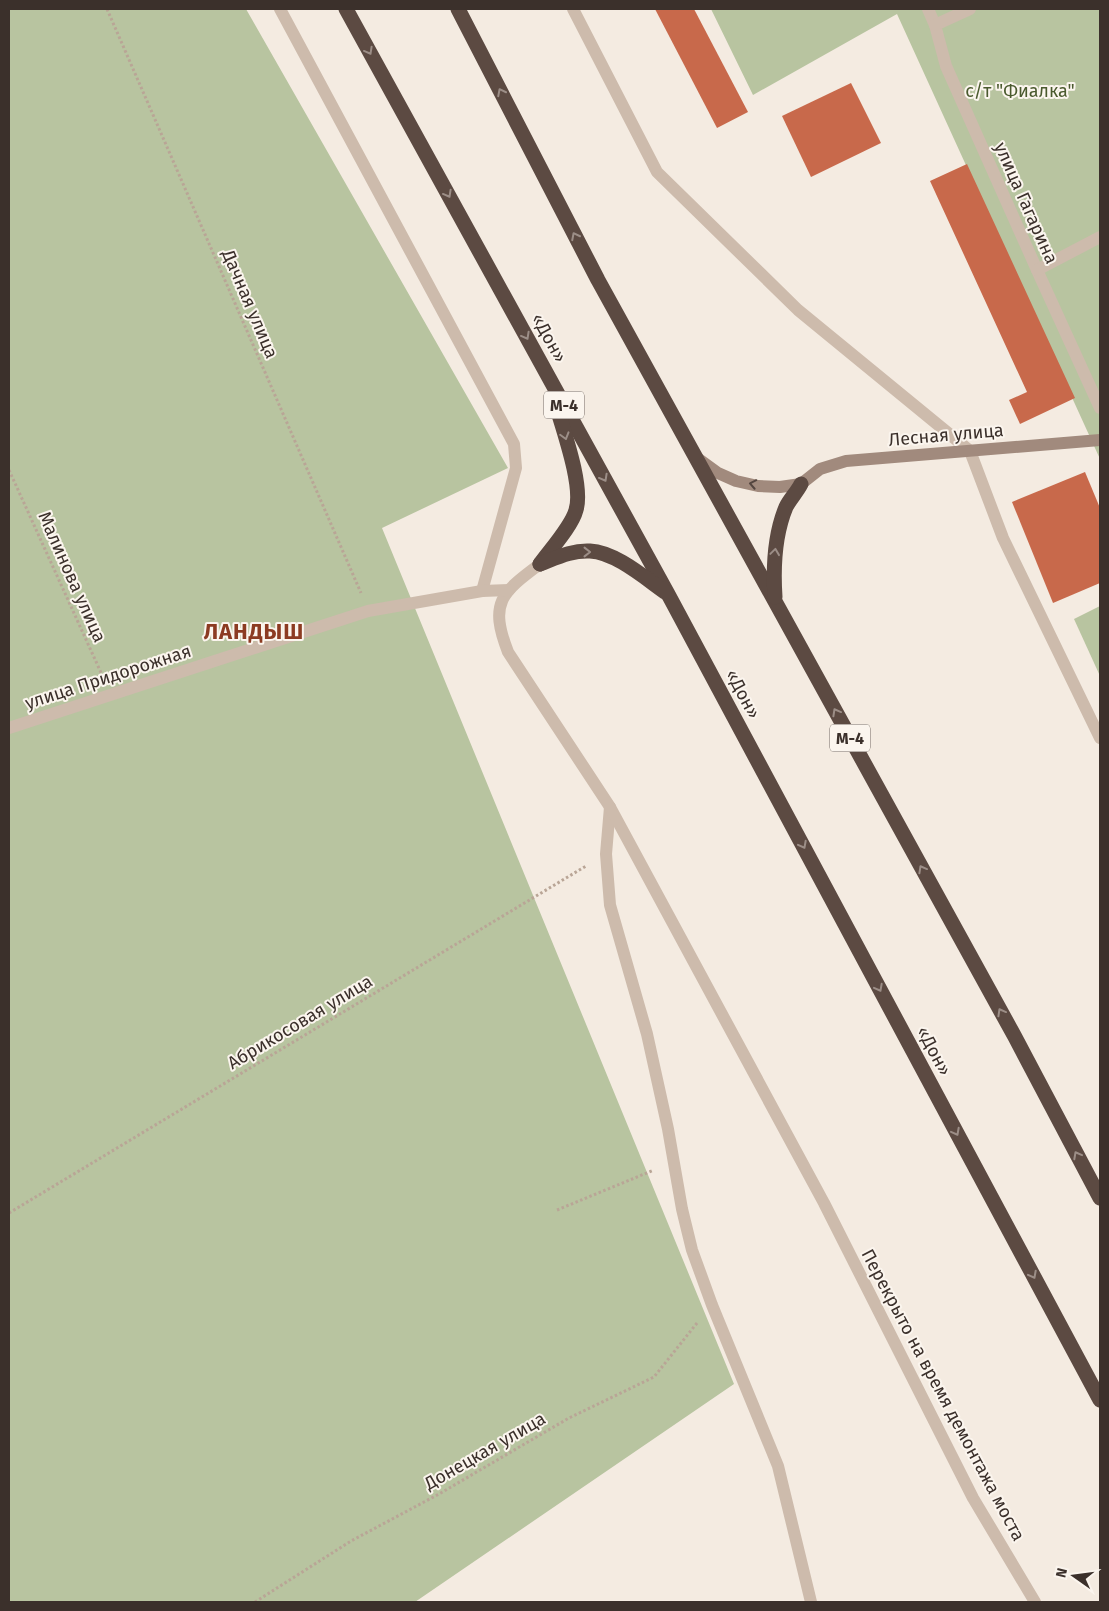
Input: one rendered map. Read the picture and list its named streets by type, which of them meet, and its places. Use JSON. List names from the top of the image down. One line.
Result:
{"streets":{"highway":["«Дон»","М-4"],"street":["улица Гагарина","Лесная улица","улица Придорожная","Перекрыто на время демонтажа моста"],"path":["Дачная улица","Малинова улица","Абрикосовая улица","Донецкая улица"]},"crossings":[["Дачная улица","улица Придорожная"],["Малинова улица","улица Придорожная"],["улица Придорожная","Перекрыто на время демонтажа моста"]],"districts":["ЛАНДЫШ"],"parks":["с/т \"Фиалка\""],"north":"left"}
